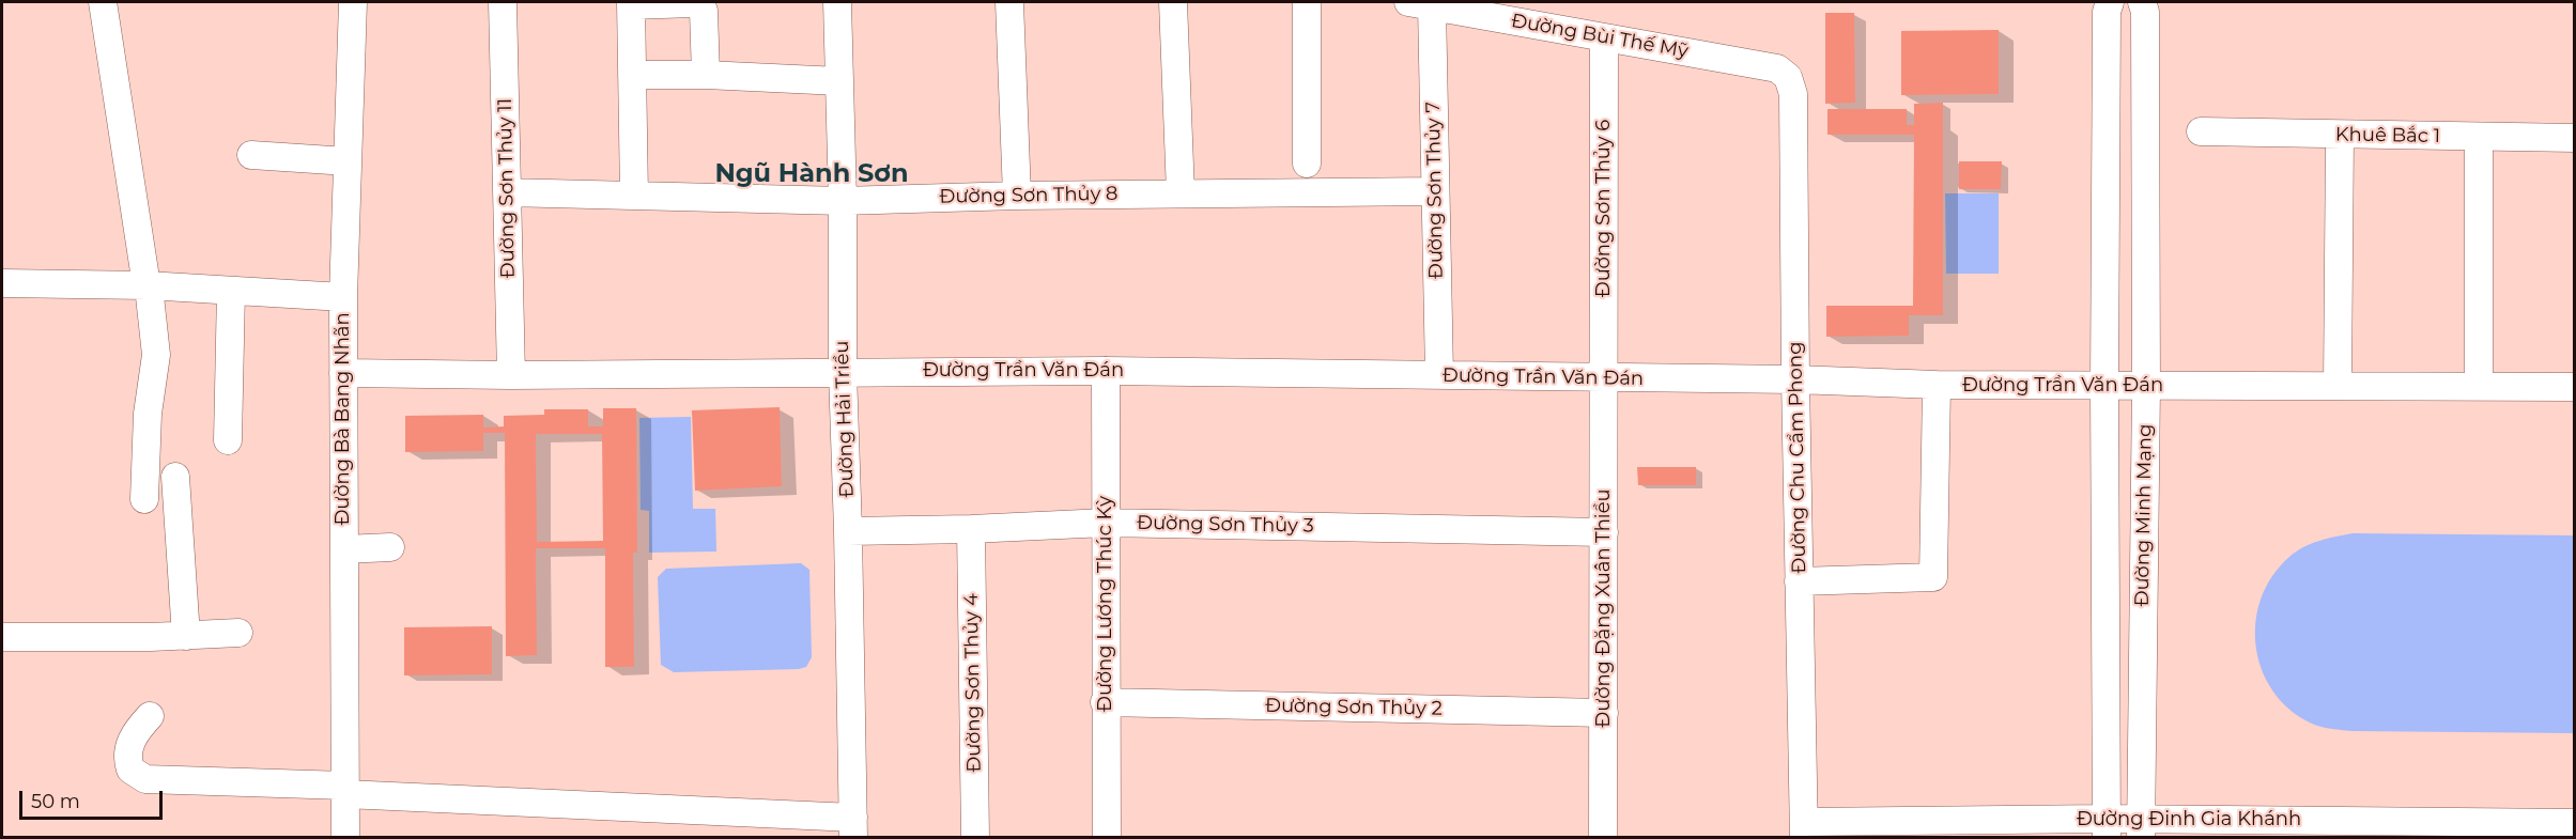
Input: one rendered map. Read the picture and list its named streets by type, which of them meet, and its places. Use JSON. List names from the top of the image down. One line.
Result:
{"streets":{"street":["Đường Bùi Thế Mỹ","Khuê Bắc 1","Đường Sơn Thủy 11","Đường Sơn Thủy 7","Đường Sơn Thủy 8","Đường Sơn Thủy 6","Đường Trần Văn Đán","Đường Bà Bang Nhãn","Đường Hải Triều","Đường Chu Cẩm Phong","Đường Minh Mạng","Đường Sơn Thủy 3","Đường Lương Thúc Kỳ","Đường Đặng Xuân Thiều","Đường Sơn Thủy 4","Đường Sơn Thủy 2","Đường Đinh Gia Khánh"]},"crossings":[["Đường Bùi Thế Mỹ","Đường Sơn Thủy 7"],["Đường Bùi Thế Mỹ","Đường Sơn Thủy 6"],["Đường Bùi Thế Mỹ","Đường Chu Cẩm Phong"],["Đường Sơn Thủy 11","Đường Sơn Thủy 8"],["Đường Sơn Thủy 11","Đường Trần Văn Đán"],["Đường Sơn Thủy 7","Đường Sơn Thủy 8"],["Đường Sơn Thủy 7","Đường Trần Văn Đán"],["Đường Sơn Thủy 8","Đường Hải Triều"],["Đường Sơn Thủy 6","Đường Trần Văn Đán"],["Đường Sơn Thủy 6","Đường Đặng Xuân Thiều"],["Đường Trần Văn Đán","Đường Bà Bang Nhãn"],["Đường Trần Văn Đán","Đường Hải Triều"],["Đường Trần Văn Đán","Đường Chu Cẩm Phong"],["Đường Trần Văn Đán","Đường Minh Mạng"],["Đường Trần Văn Đán","Đường Lương Thúc Kỳ"],["Đường Trần Văn Đán","Đường Đặng Xuân Thiều"],["Đường Hải Triều","Đường Sơn Thủy 3"],["Đường Chu Cẩm Phong","Đường Đinh Gia Khánh"],["Đường Minh Mạng","Đường Đinh Gia Khánh"],["Đường Sơn Thủy 3","Đường Lương Thúc Kỳ"],["Đường Sơn Thủy 3","Đường Đặng Xuân Thiều"],["Đường Sơn Thủy 3","Đường Sơn Thủy 4"],["Đường Lương Thúc Kỳ","Đường Sơn Thủy 2"],["Đường Đặng Xuân Thiều","Đường Sơn Thủy 2"]],"districts":["Ngũ Hành Sơn"],"scale_bar":"50 m"}
